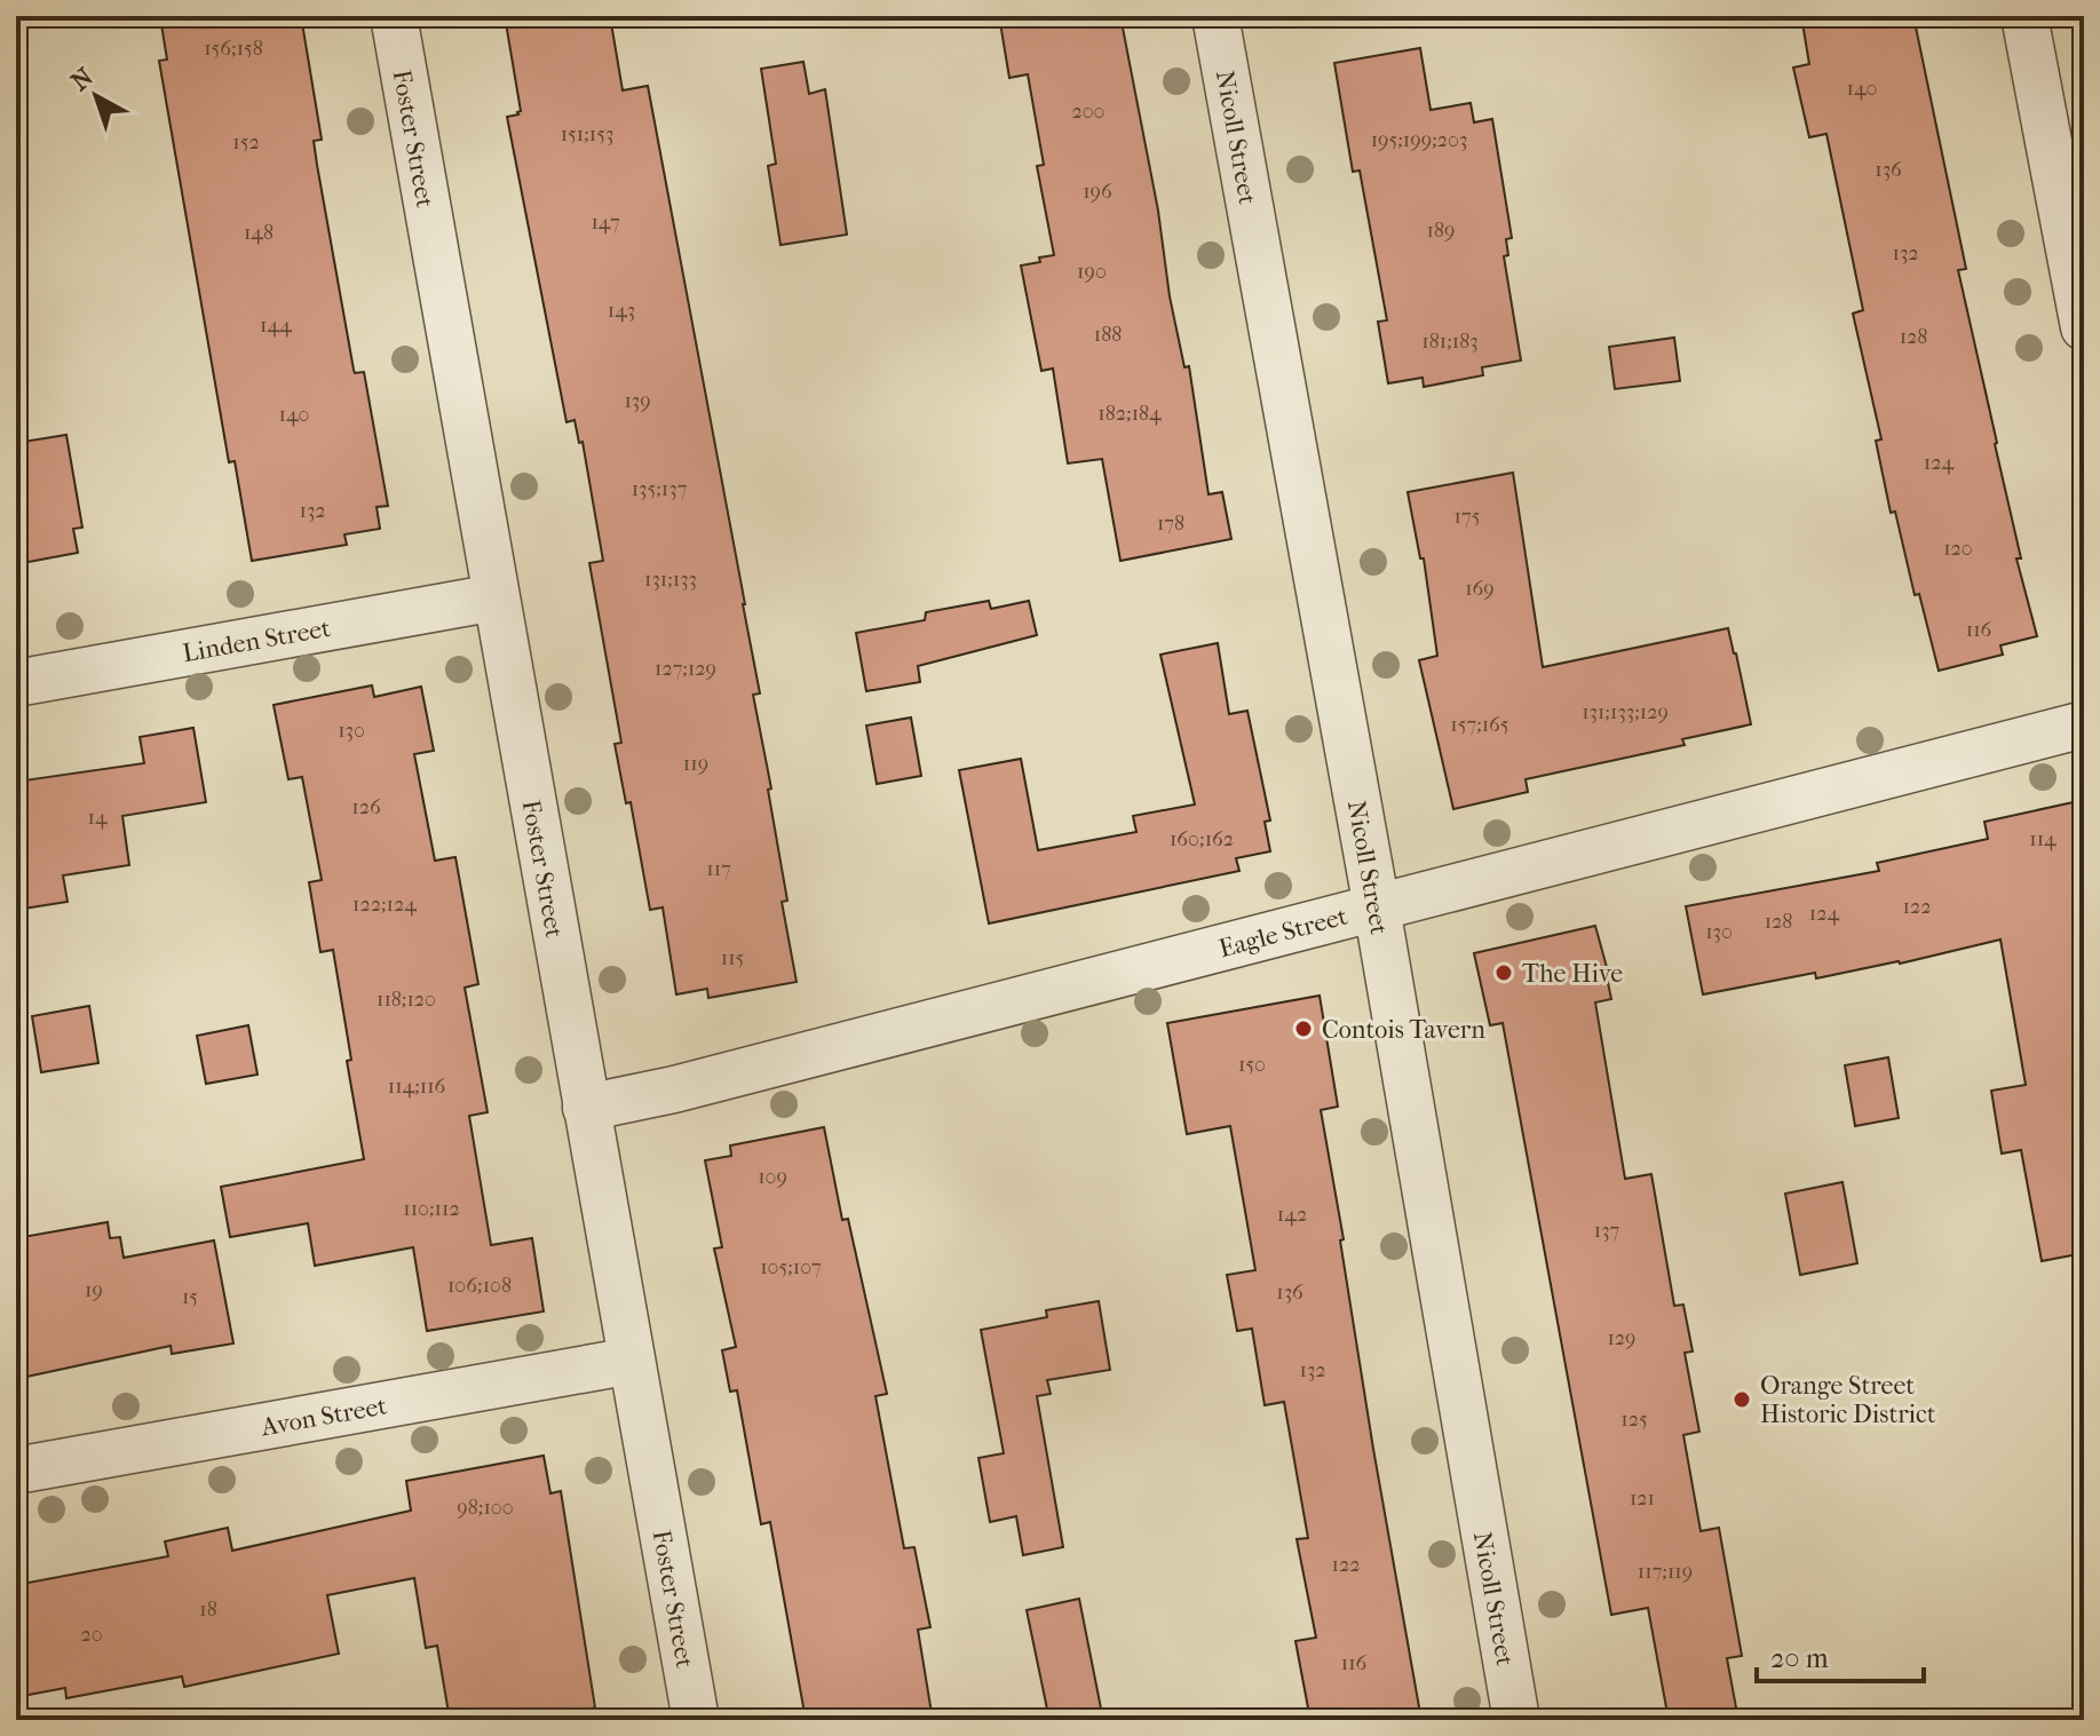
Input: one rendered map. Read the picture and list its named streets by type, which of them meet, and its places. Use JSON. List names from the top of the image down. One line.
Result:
{"streets":{"street":["Nicoll Street","Foster Street","Linden Street","Eagle Street","Avon Street"]},"crossings":[["Nicoll Street","Eagle Street"],["Foster Street","Linden Street"],["Foster Street","Eagle Street"],["Foster Street","Avon Street"]],"places":["The Hive","Contois Tavern","Orange Street Historic District"],"house_numbers":["156;158","140","200","151;153","195;199;203","152","136","196","147","189","148","132","190","143","144","188","128","181;183","139","182;184","140","124","135;137","132","175","178","120","131;133","169","116","127;129","131;133;129","157;165","130","119","126","14","160;162","114","117","122;124","122","124","128","130","115","118;120","150","114;116","109","110;112","142","137","105;107","106;108","19","136","15","129","132","125","121","98;100","122","117;119","18","20","116"],"scale_bar":"20 m","north":"top left"}
